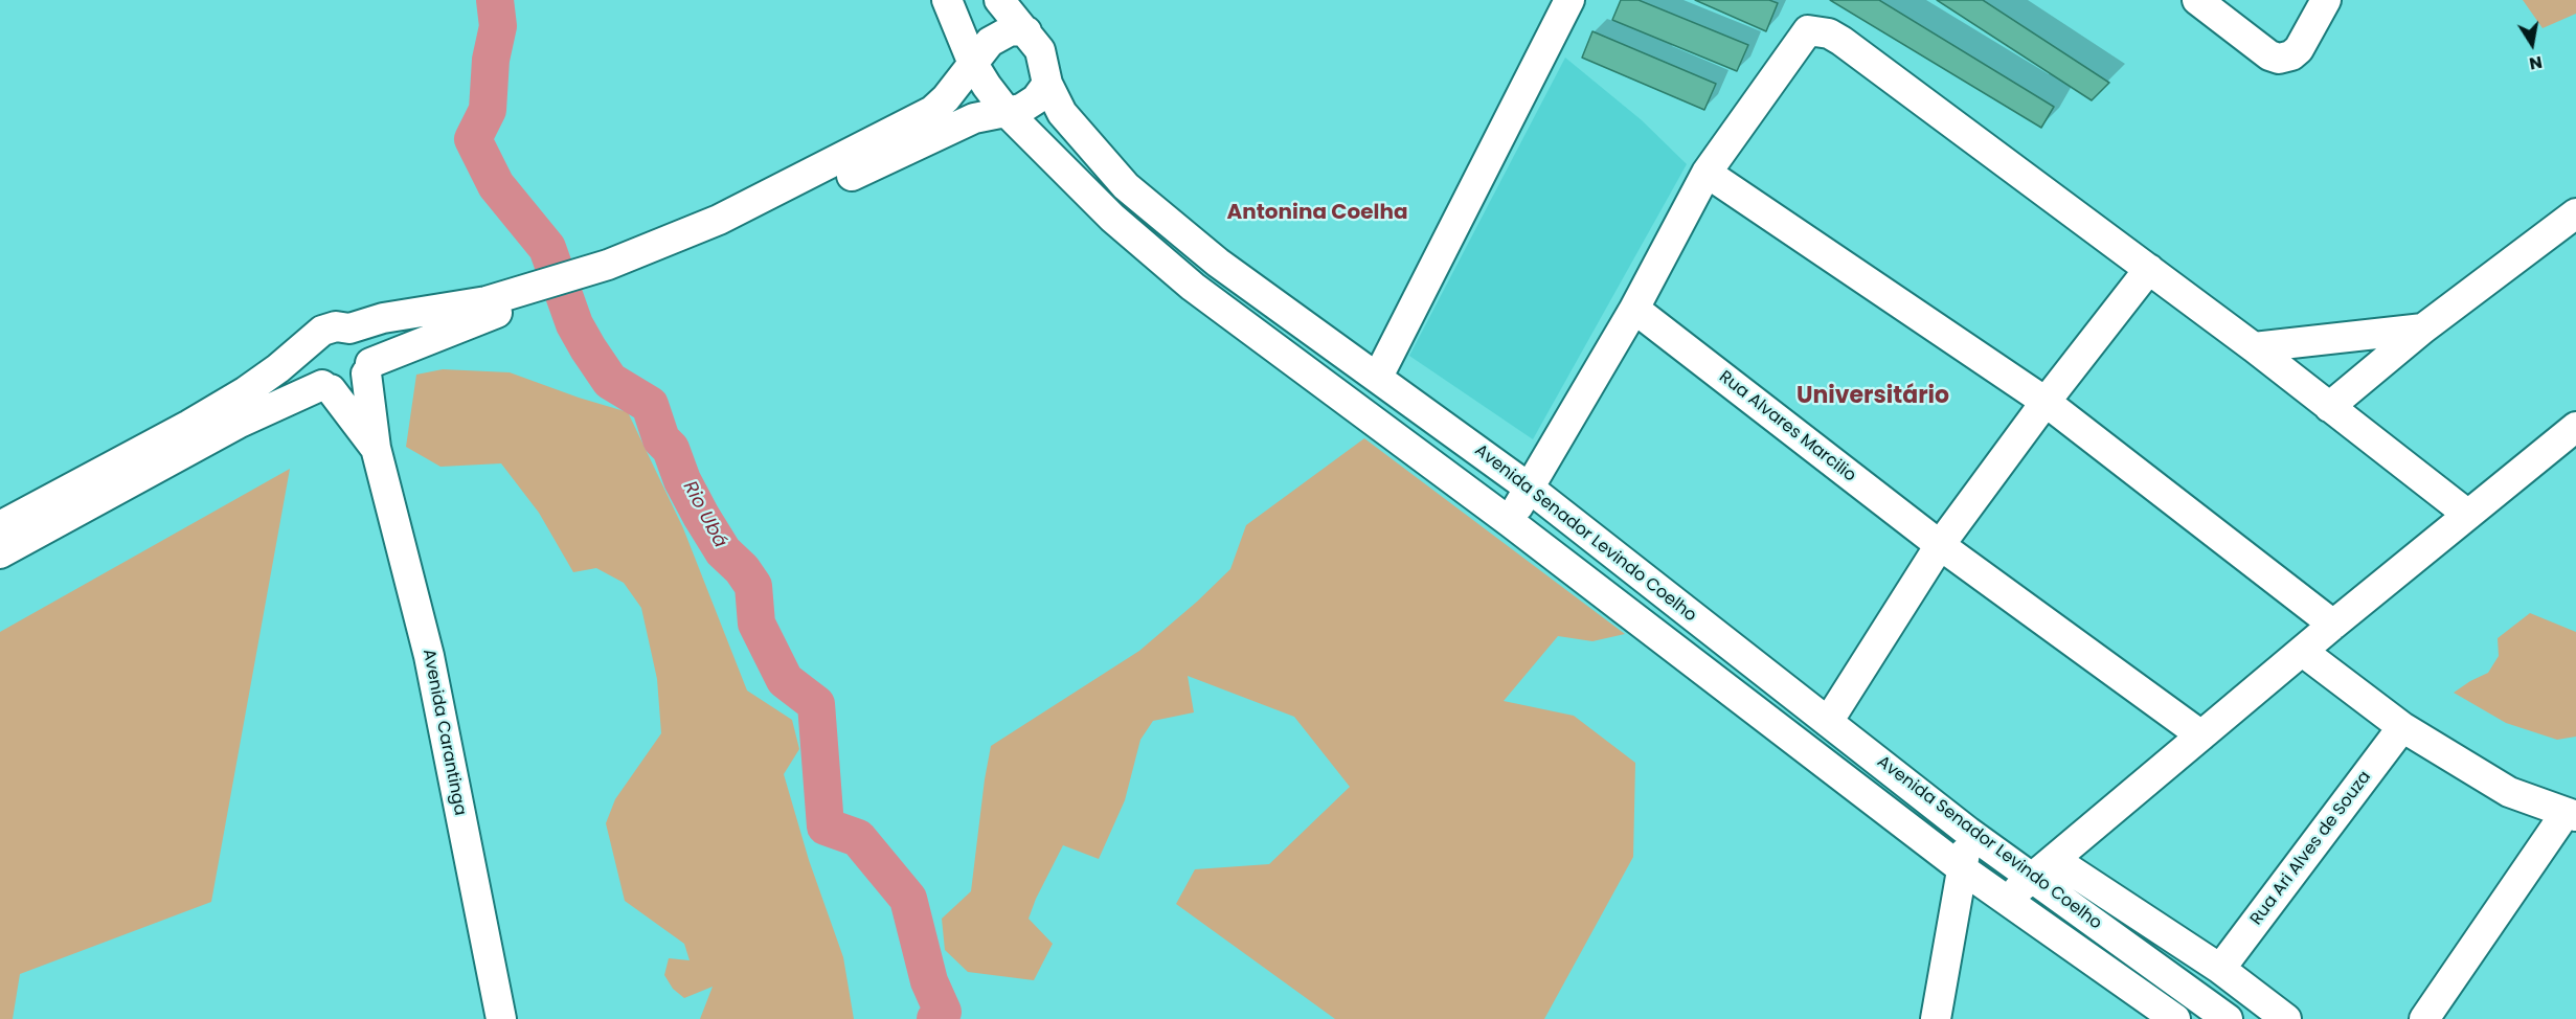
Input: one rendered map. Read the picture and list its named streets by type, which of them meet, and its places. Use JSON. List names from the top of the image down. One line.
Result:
{"streets":{"street":["Rua Alvares Marcilio","Avenida Senador Levindo Coelho","Avenida Carantinga","Rua Ari Alves de Souza"]},"districts":["Antonina Coelha","Universitário"],"water":["Rio Ubá"],"north":"bottom"}
